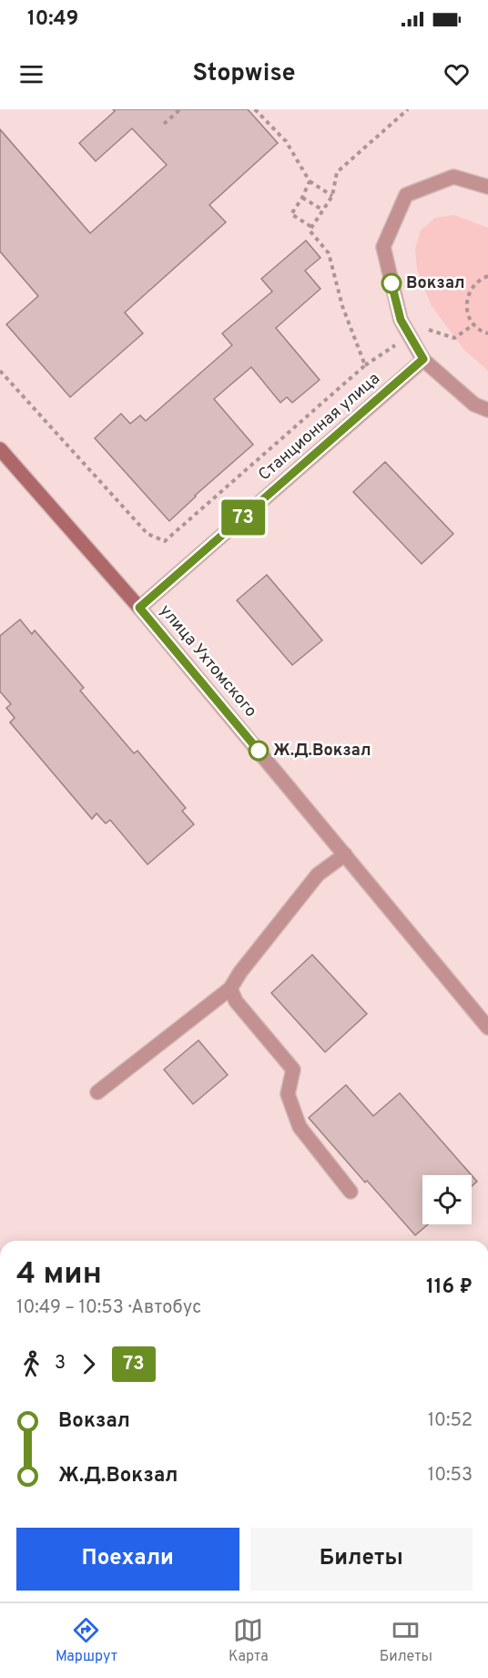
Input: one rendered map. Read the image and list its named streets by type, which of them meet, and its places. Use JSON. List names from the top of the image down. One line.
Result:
{"streets":{"main road":["улица Ухтомского"],"street":["Станционная улица"]},"crossings":[["Станционная улица","улица Ухтомского"]],"places":["Вокзал","Ж.Д.Вокзал"],"lines":["bus line 73"],"page":{"status":"10:49","header":"Stopwise","on_map":"73","heading":["4 мин","10:49 – 10:53 · Автобус","116 ₽"],"legs":["3","73"],"list":[{"name":"Вокзал","value":"10:52"},{"name":"Ж.Д.Вокзал","value":"10:53"}],"buttons":["Поехали","Билеты"],"tabs":["Маршрут","Карта","Билеты"]}}
